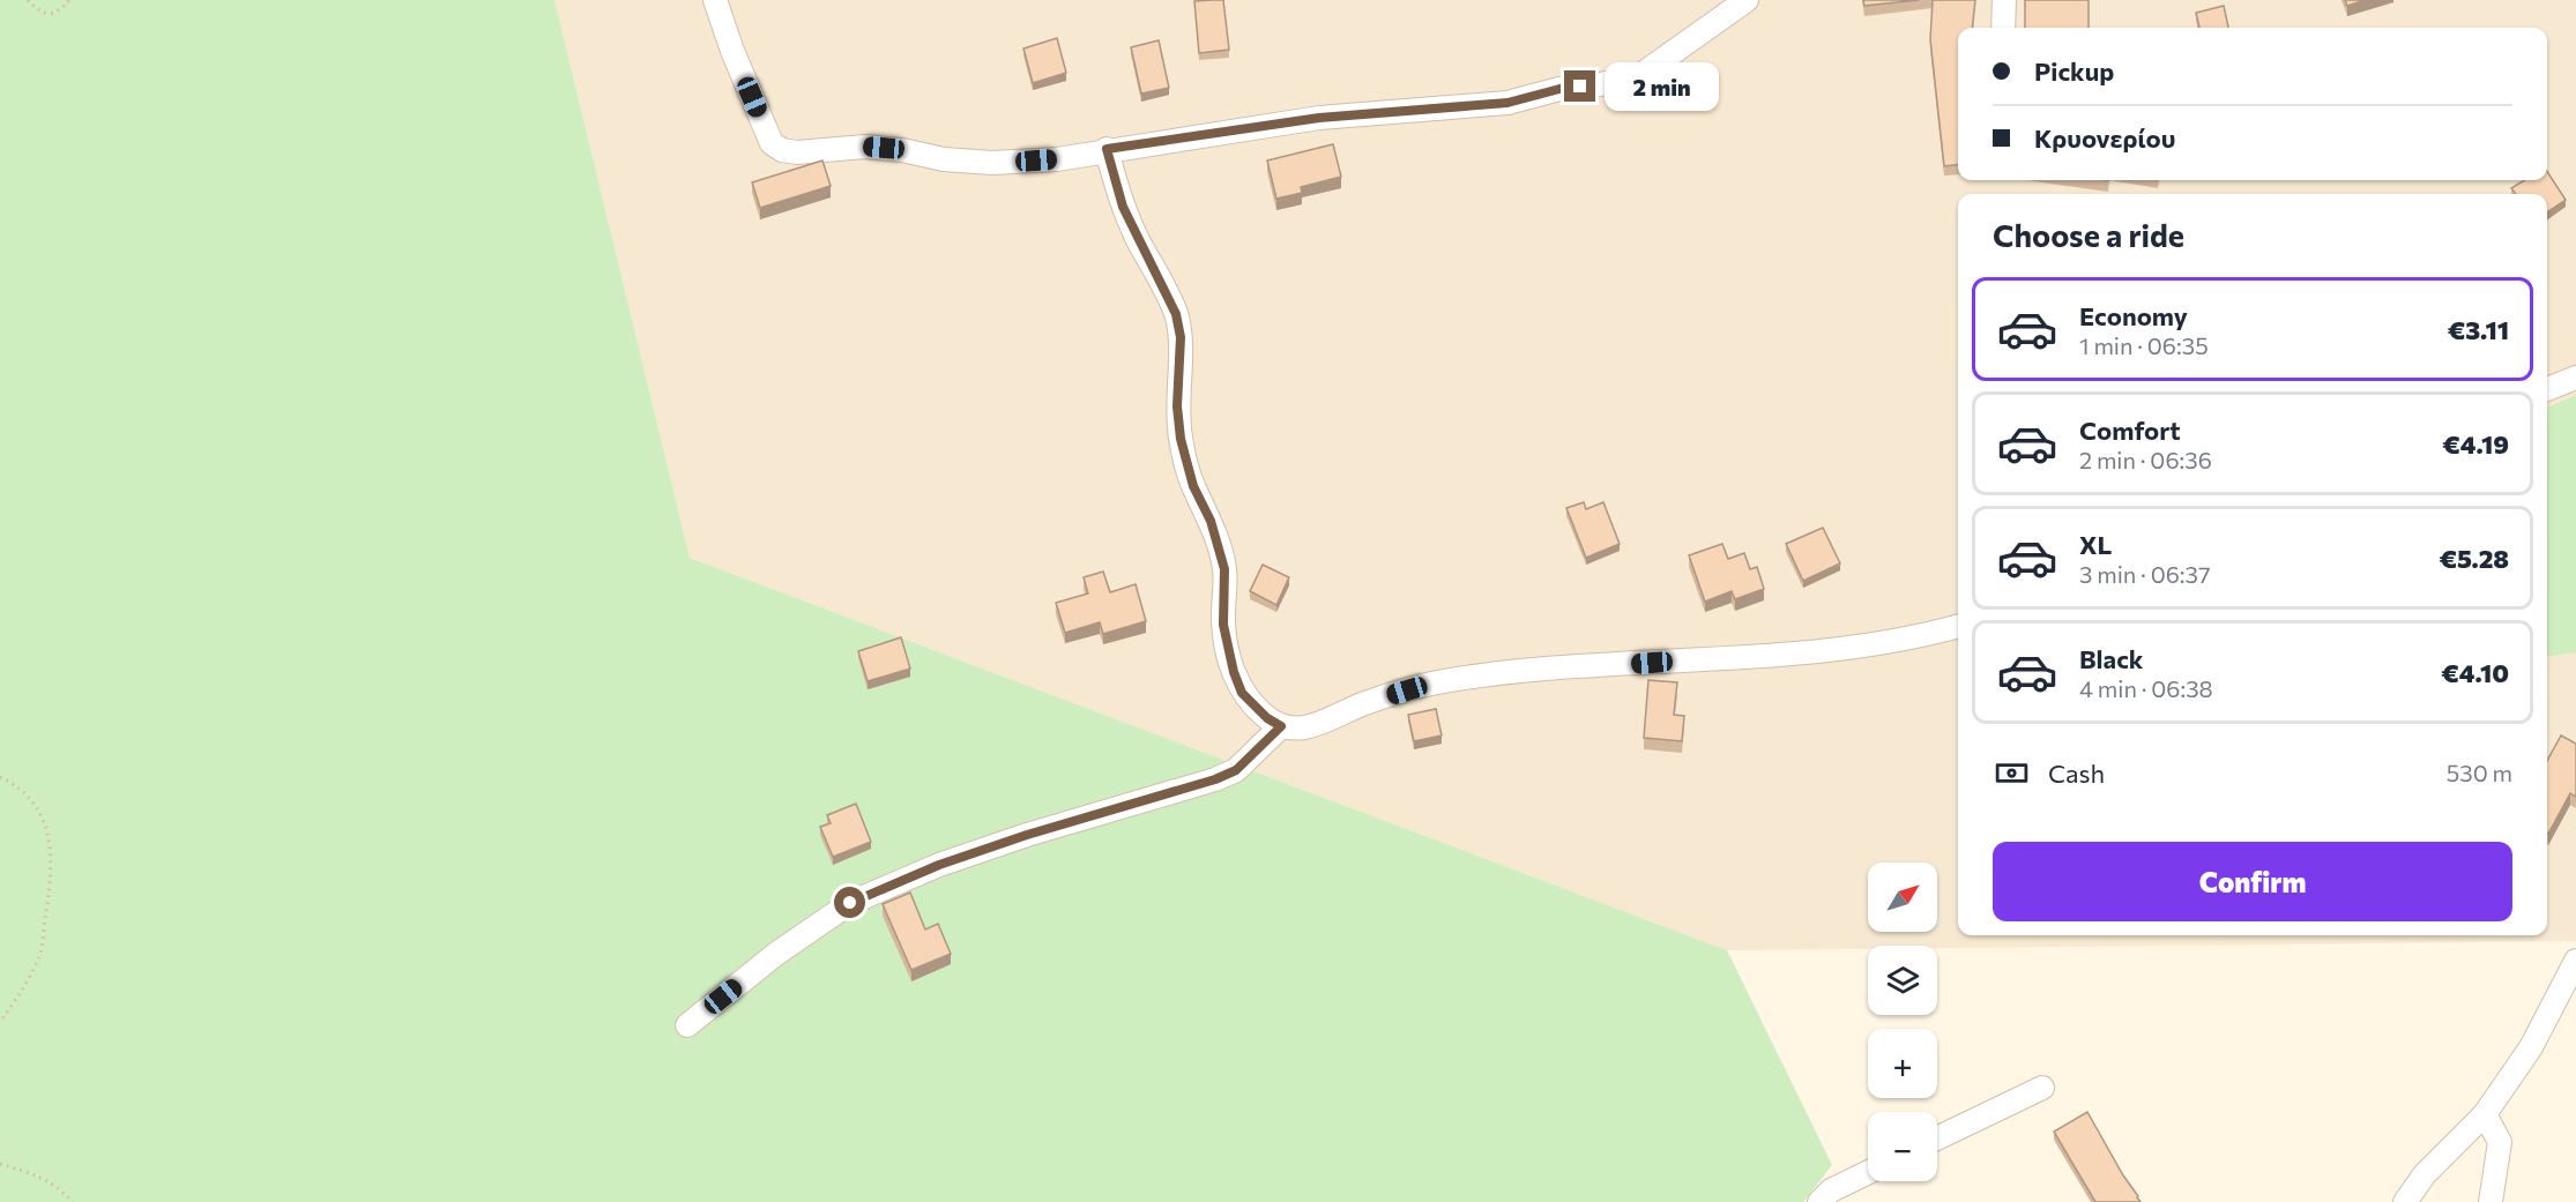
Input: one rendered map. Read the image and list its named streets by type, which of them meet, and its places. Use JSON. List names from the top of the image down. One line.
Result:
{"north":"top right","page":{"banner":["Pickup","Κρυονερίου"],"bubble":"2 min","heading":"Choose a ride","list":[{"name":"Economy","note":"1 min · 06:35","value":"€3.11"},{"name":"Comfort","note":"2 min · 06:36","value":"€4.19"},{"name":"XL","note":"3 min · 06:37","value":"€5.28"},{"name":"Black","note":"4 min · 06:38","value":"€4.10"}],"pay":["Cash","530 m"],"buttons":"Confirm","map_buttons":["+","−"]}}
